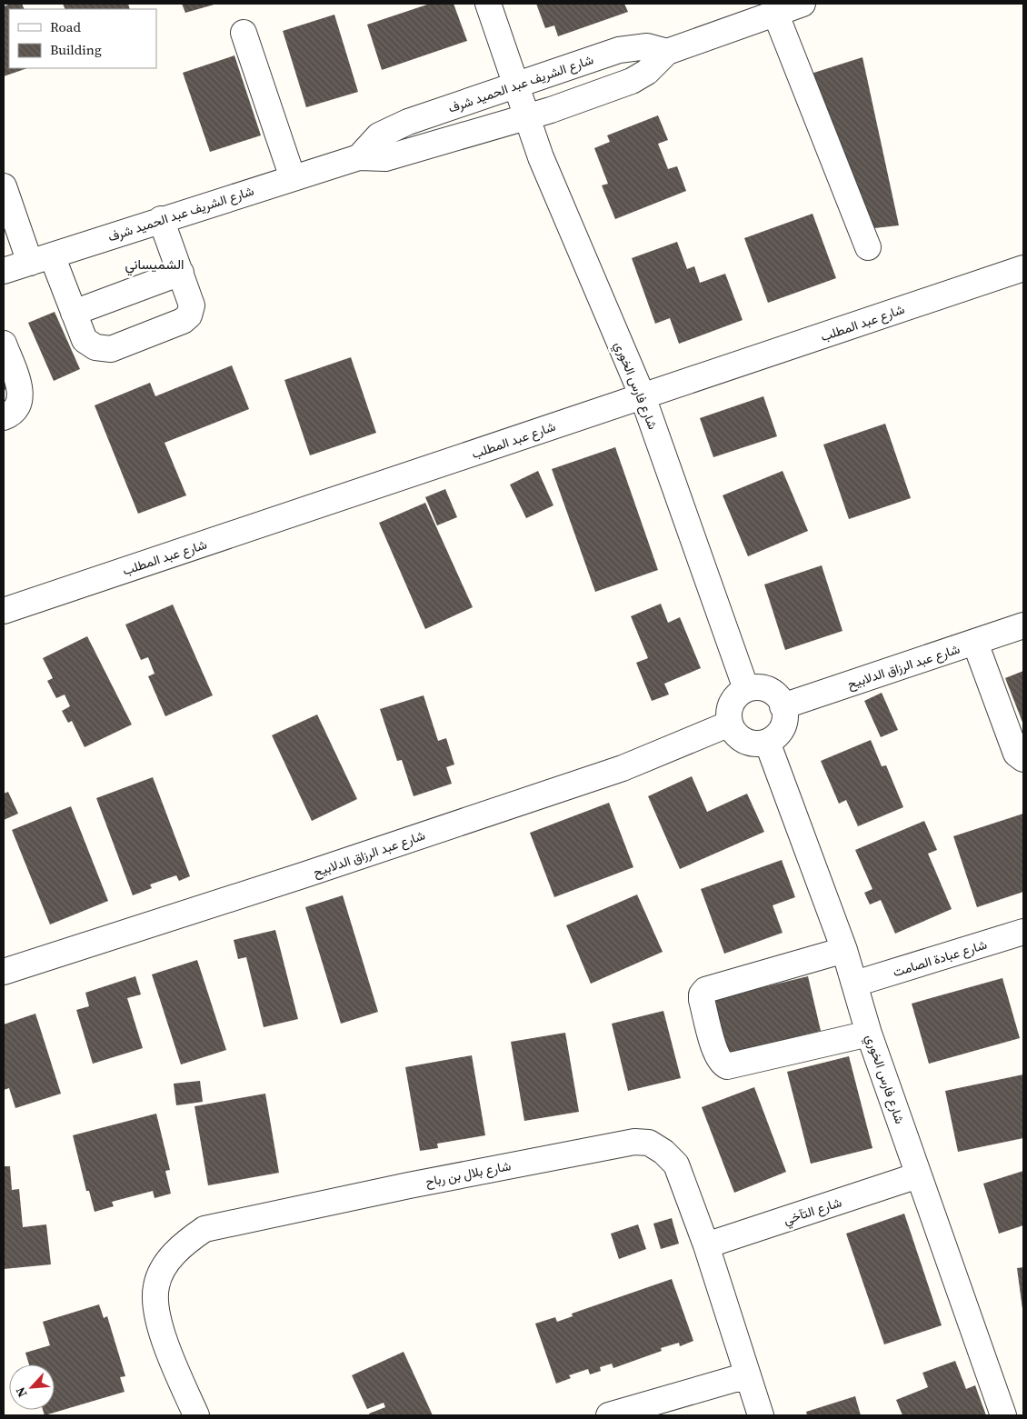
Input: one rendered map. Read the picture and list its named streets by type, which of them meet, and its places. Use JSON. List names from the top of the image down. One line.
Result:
{"streets":{"street":["شارع الشريف عبد الحميد شرف","شارع عبد المطلب","شارع فارس الخوري","شارع عبد الرزاق الدلابيح","شارع عبادة الصامت","شارع بلال بن رباح","شارع التآخي"]},"crossings":[["شارع الشريف عبد الحميد شرف","شارع فارس الخوري"],["شارع عبد المطلب","شارع فارس الخوري"],["شارع فارس الخوري","شارع عبد الرزاق الدلابيح"],["شارع فارس الخوري","شارع عبادة الصامت"],["شارع فارس الخوري","شارع التآخي"],["شارع بلال بن رباح","شارع التآخي"]],"districts":["الشميساني"],"legend":["Road","Building"],"north":"bottom left"}
